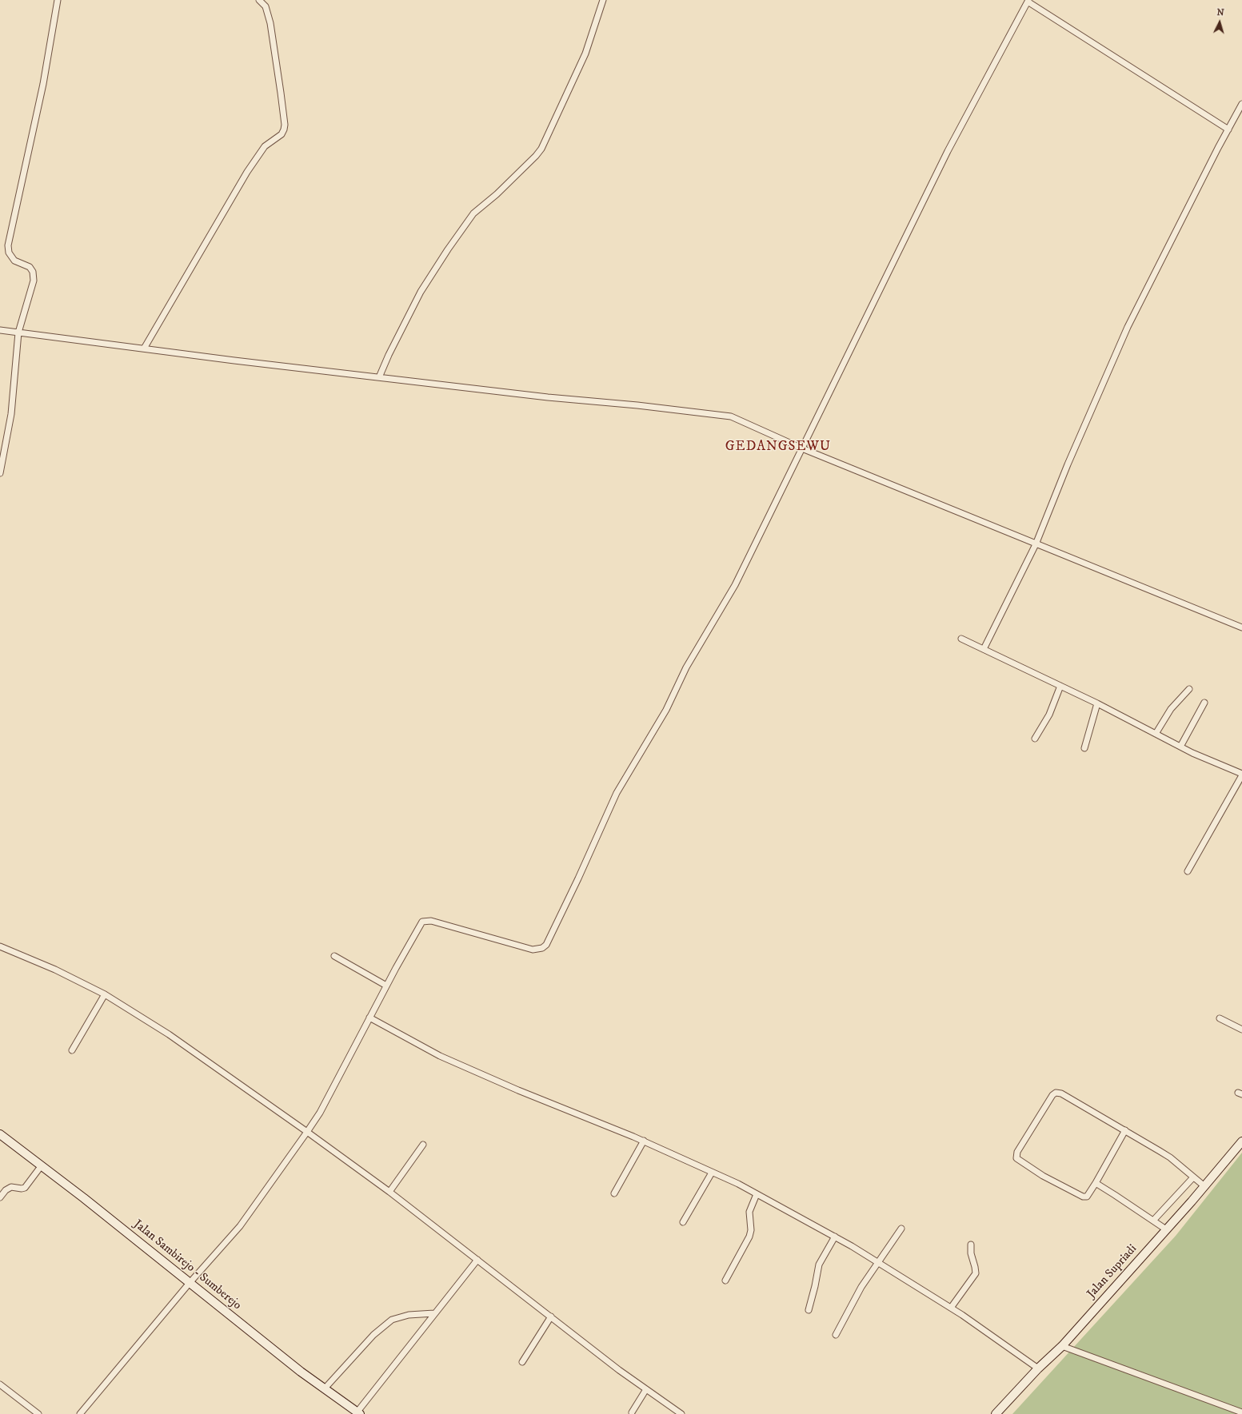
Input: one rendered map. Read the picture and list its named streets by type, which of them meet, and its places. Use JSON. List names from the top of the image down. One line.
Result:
{"streets":{"main road":["Jalan Sambirejo - Sumberejo","Jalan Supriadi"]},"districts":["GEDANGSEWU"],"north":"top"}
